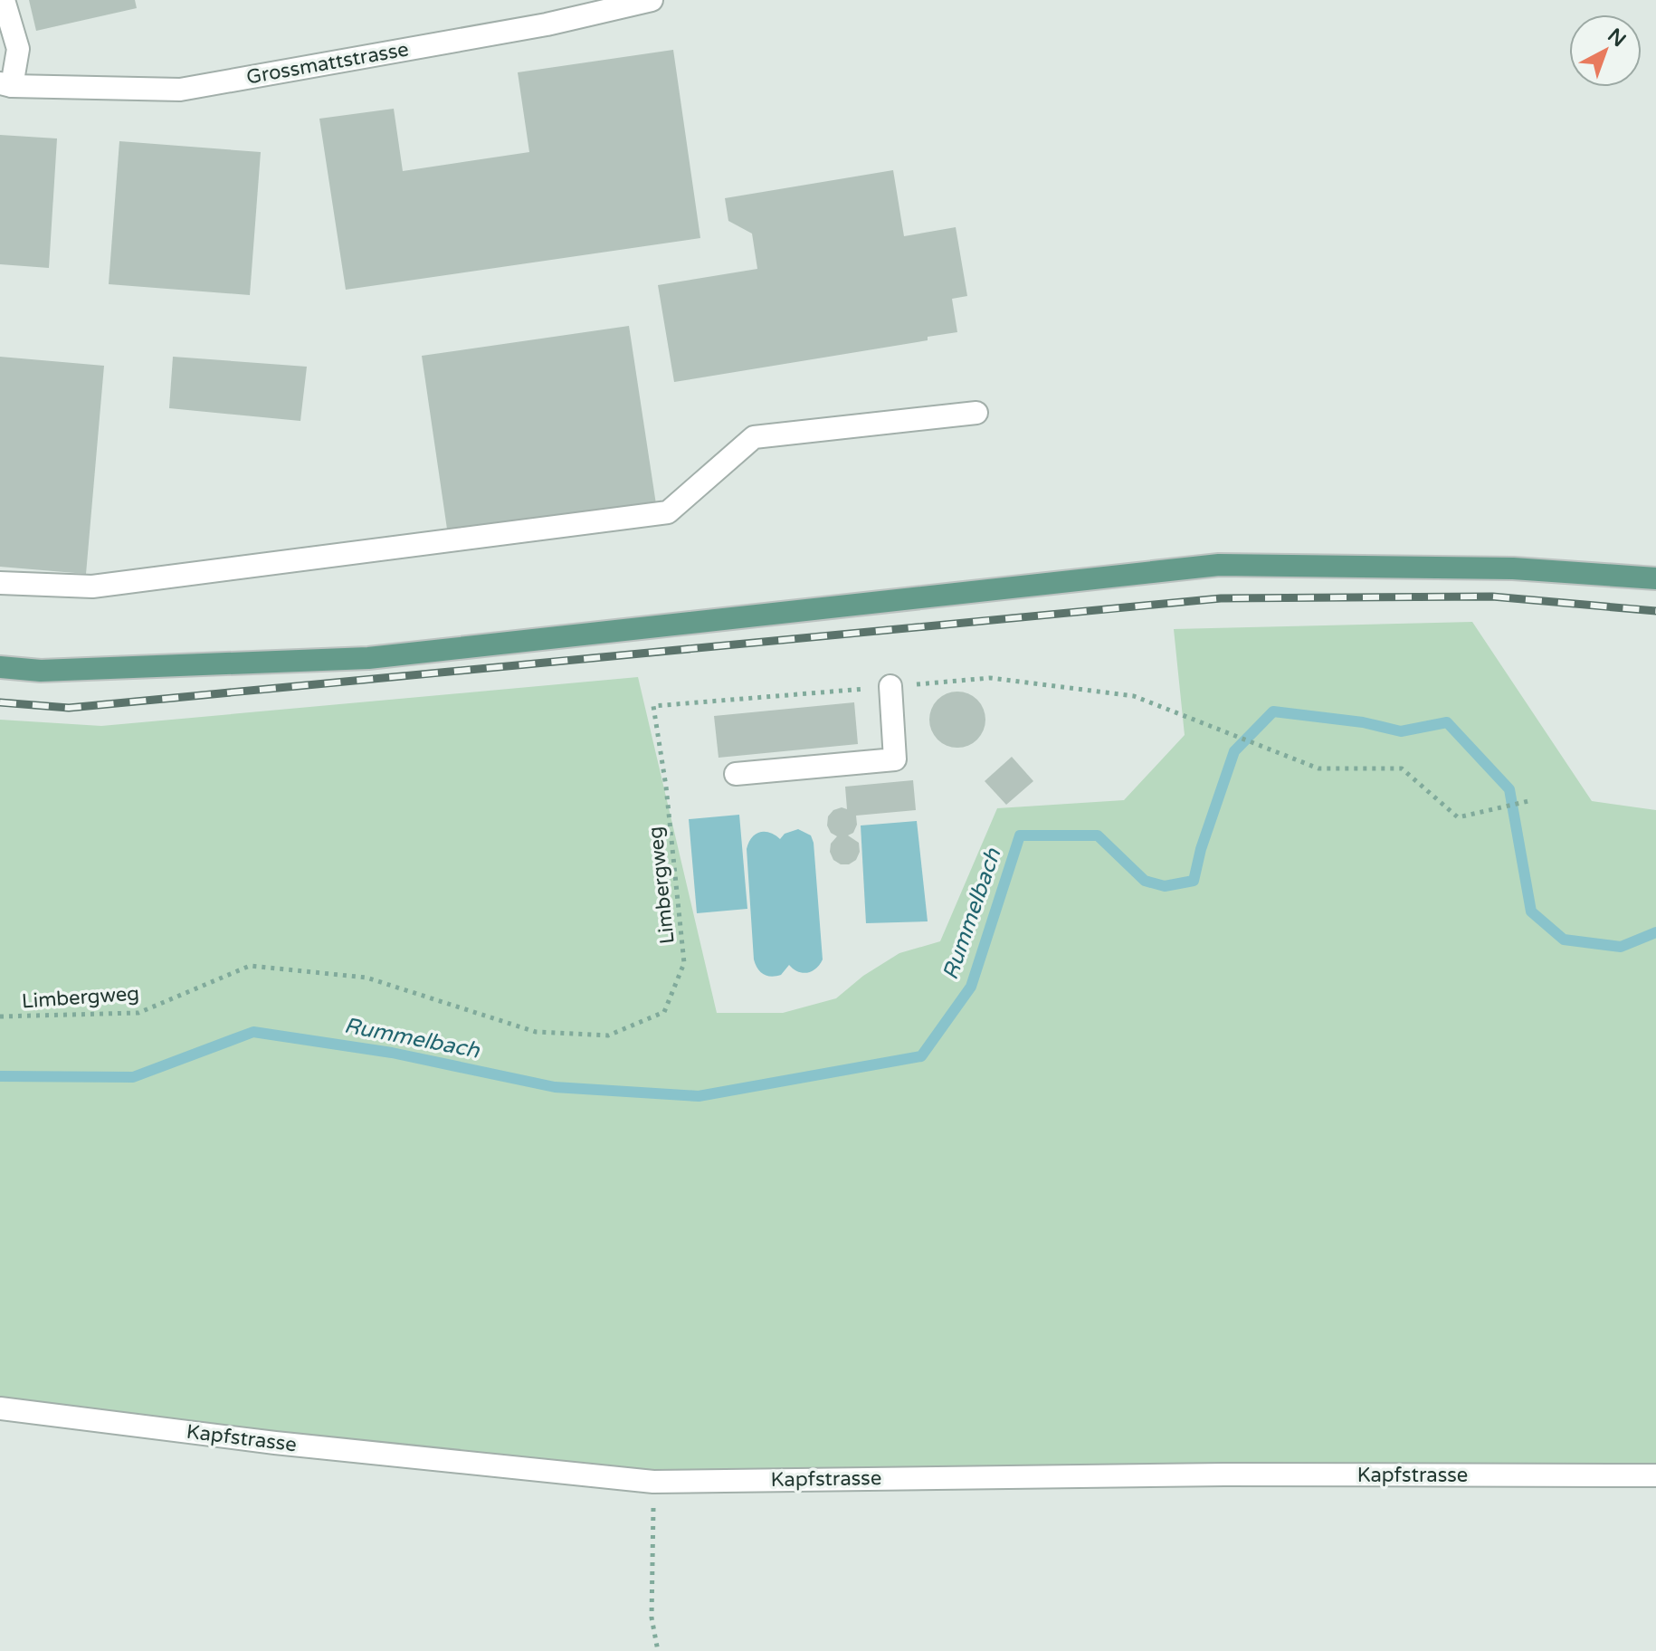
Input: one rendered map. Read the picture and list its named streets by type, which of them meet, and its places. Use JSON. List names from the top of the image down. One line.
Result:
{"streets":{"street":["Grossmattstrasse","Kapfstrasse"],"path":["Limbergweg"]},"water":["Rummelbach"],"north":"top right"}
